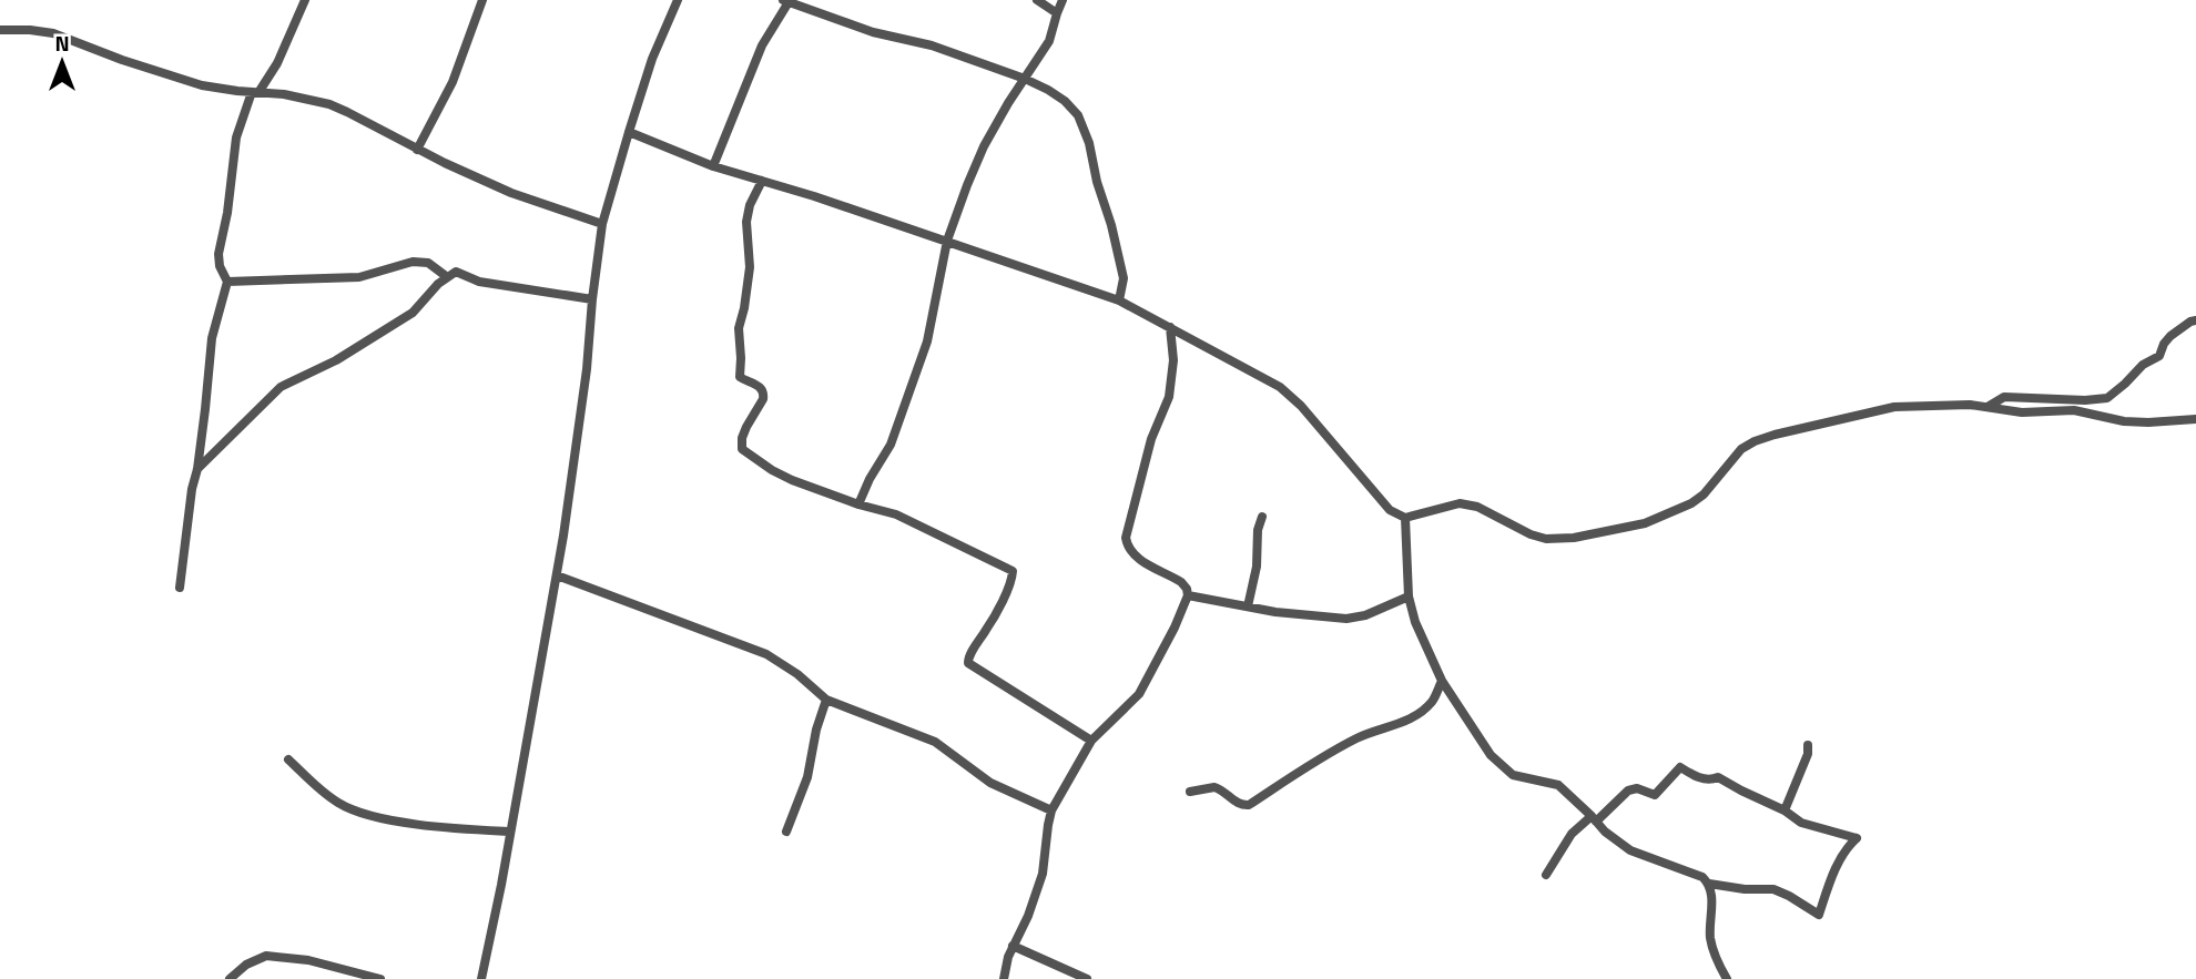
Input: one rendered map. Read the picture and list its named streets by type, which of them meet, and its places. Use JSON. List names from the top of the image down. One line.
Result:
{"north":"top"}
